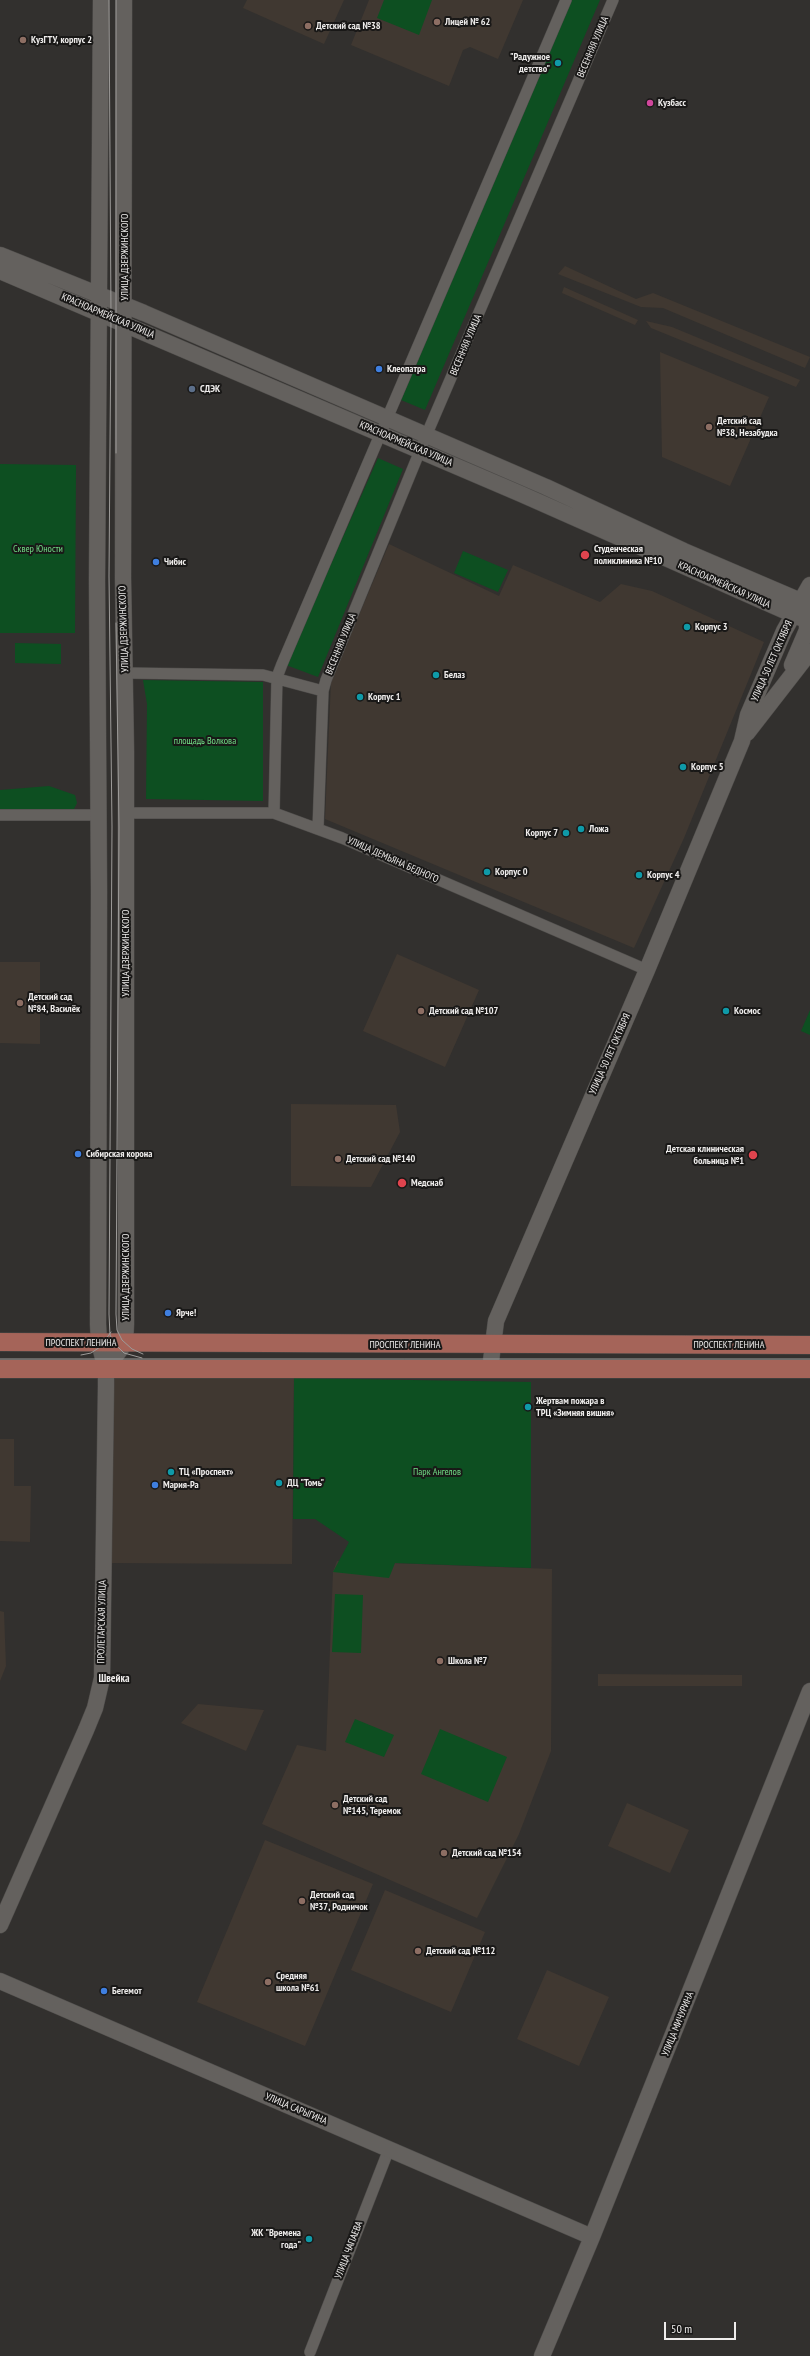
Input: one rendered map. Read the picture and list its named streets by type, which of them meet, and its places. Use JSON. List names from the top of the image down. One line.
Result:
{"streets":{"main road":["ПРОСПЕКТ ЛЕНИНА"],"street":["ВЕСЕННЯЯ УЛИЦА","УЛИЦА ДЗЕРЖИНСКОГО","КРАСНОАРМЕЙСКАЯ УЛИЦА","УЛИЦА 50 ЛЕТ ОКТЯБРЯ","УЛИЦА ДЕМЬЯНА БЕДНОГО","ПРОЛЕТАРСКАЯ УЛИЦА","УЛИЦА МИЧУРИНА","УЛИЦА САРЫГИНА","УЛИЦА ЧАПАЕВА"]},"crossings":[["ВЕСЕННЯЯ УЛИЦА","КРАСНОАРМЕЙСКАЯ УЛИЦА"],["ВЕСЕННЯЯ УЛИЦА","УЛИЦА ДЕМЬЯНА БЕДНОГО"],["УЛИЦА ДЗЕРЖИНСКОГО","КРАСНОАРМЕЙСКАЯ УЛИЦА"],["УЛИЦА ДЗЕРЖИНСКОГО","УЛИЦА ДЕМЬЯНА БЕДНОГО"],["УЛИЦА ДЗЕРЖИНСКОГО","ПРОСПЕКТ ЛЕНИНА"],["КРАСНОАРМЕЙСКАЯ УЛИЦА","УЛИЦА 50 ЛЕТ ОКТЯБРЯ"],["УЛИЦА 50 ЛЕТ ОКТЯБРЯ","УЛИЦА ДЕМЬЯНА БЕДНОГО"],["УЛИЦА 50 ЛЕТ ОКТЯБРЯ","ПРОСПЕКТ ЛЕНИНА"],["УЛИЦА МИЧУРИНА","УЛИЦА САРЫГИНА"],["УЛИЦА САРЫГИНА","УЛИЦА ЧАПАЕВА"]],"districts":["Швейка"],"parks":["Сквер Юности","площадь Волкова","Парк Ангелов"],"places":["Лицей № 62","Детский сад №38","КузГТУ, корпус 2","\"Радужное детство\"","Кузбасс","Клеопатра","СДЭК","Детский сад №38, Незабудка","Студенческая поликлиника №10","Чибис","Корпус 3","Белаз","Корпус 1","Корпус 5","Ложа","Корпус 7","Корпус 0","Корпус 4","Детский сад №84, Василёк","Детский сад №107","Космос","Сибирская корона","Детская клиническая больница №1","Детский сад №140","Медснаб","Ярче!","Жертвам пожара в ТРЦ «Зимняя вишня»","ТЦ «Проспект»","ДЦ \"Томь\"","Мария-Ра","Школа №7","Детский сад №145, Теремок","Детский сад №154","Детский сад №37, Родничок","Детский сад №112","Средняя школа №61","Бегемот","ЖК \"Времена года\""],"scale_bar":"50 m"}
